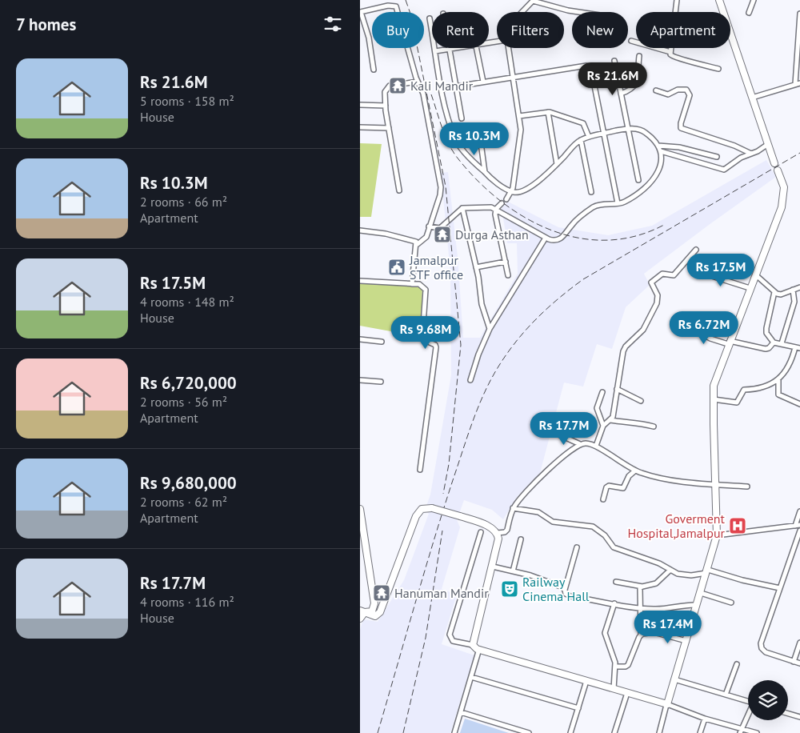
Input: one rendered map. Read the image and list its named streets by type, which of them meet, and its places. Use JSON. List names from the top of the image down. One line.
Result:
{"places":{"temple":["Kali Mandir","Durga Asthan","Hanuman Mandir"],"public building":["Jamalpur STF office"],"hospital":["Goverment Hospital,Jamalpur"],"theatre":["Railway Cinema Hall"]},"page":{"heading":"7 homes","chip":["Buy","Rent","Filters","New","Apartment"],"list":[{"name":"Rs 21.6M","note":"5 rooms · 158 m² · House"},{"name":"Rs 10.3M","note":"2 rooms · 66 m² · Apartment"},{"name":"Rs 17.5M","note":"4 rooms · 148 m² · House"},{"name":"Rs 6,720,000","note":"2 rooms · 56 m² · Apartment"},{"name":"Rs 9,680,000","note":"2 rooms · 62 m² · Apartment"},{"name":"Rs 17.7M","note":"4 rooms · 116 m² · House"}],"price":["Rs 21.6M","Rs 10.3M","Rs 17.5M","Rs 6.72M","Rs 9.68M","Rs 17.7M","Rs 17.4M"]}}
